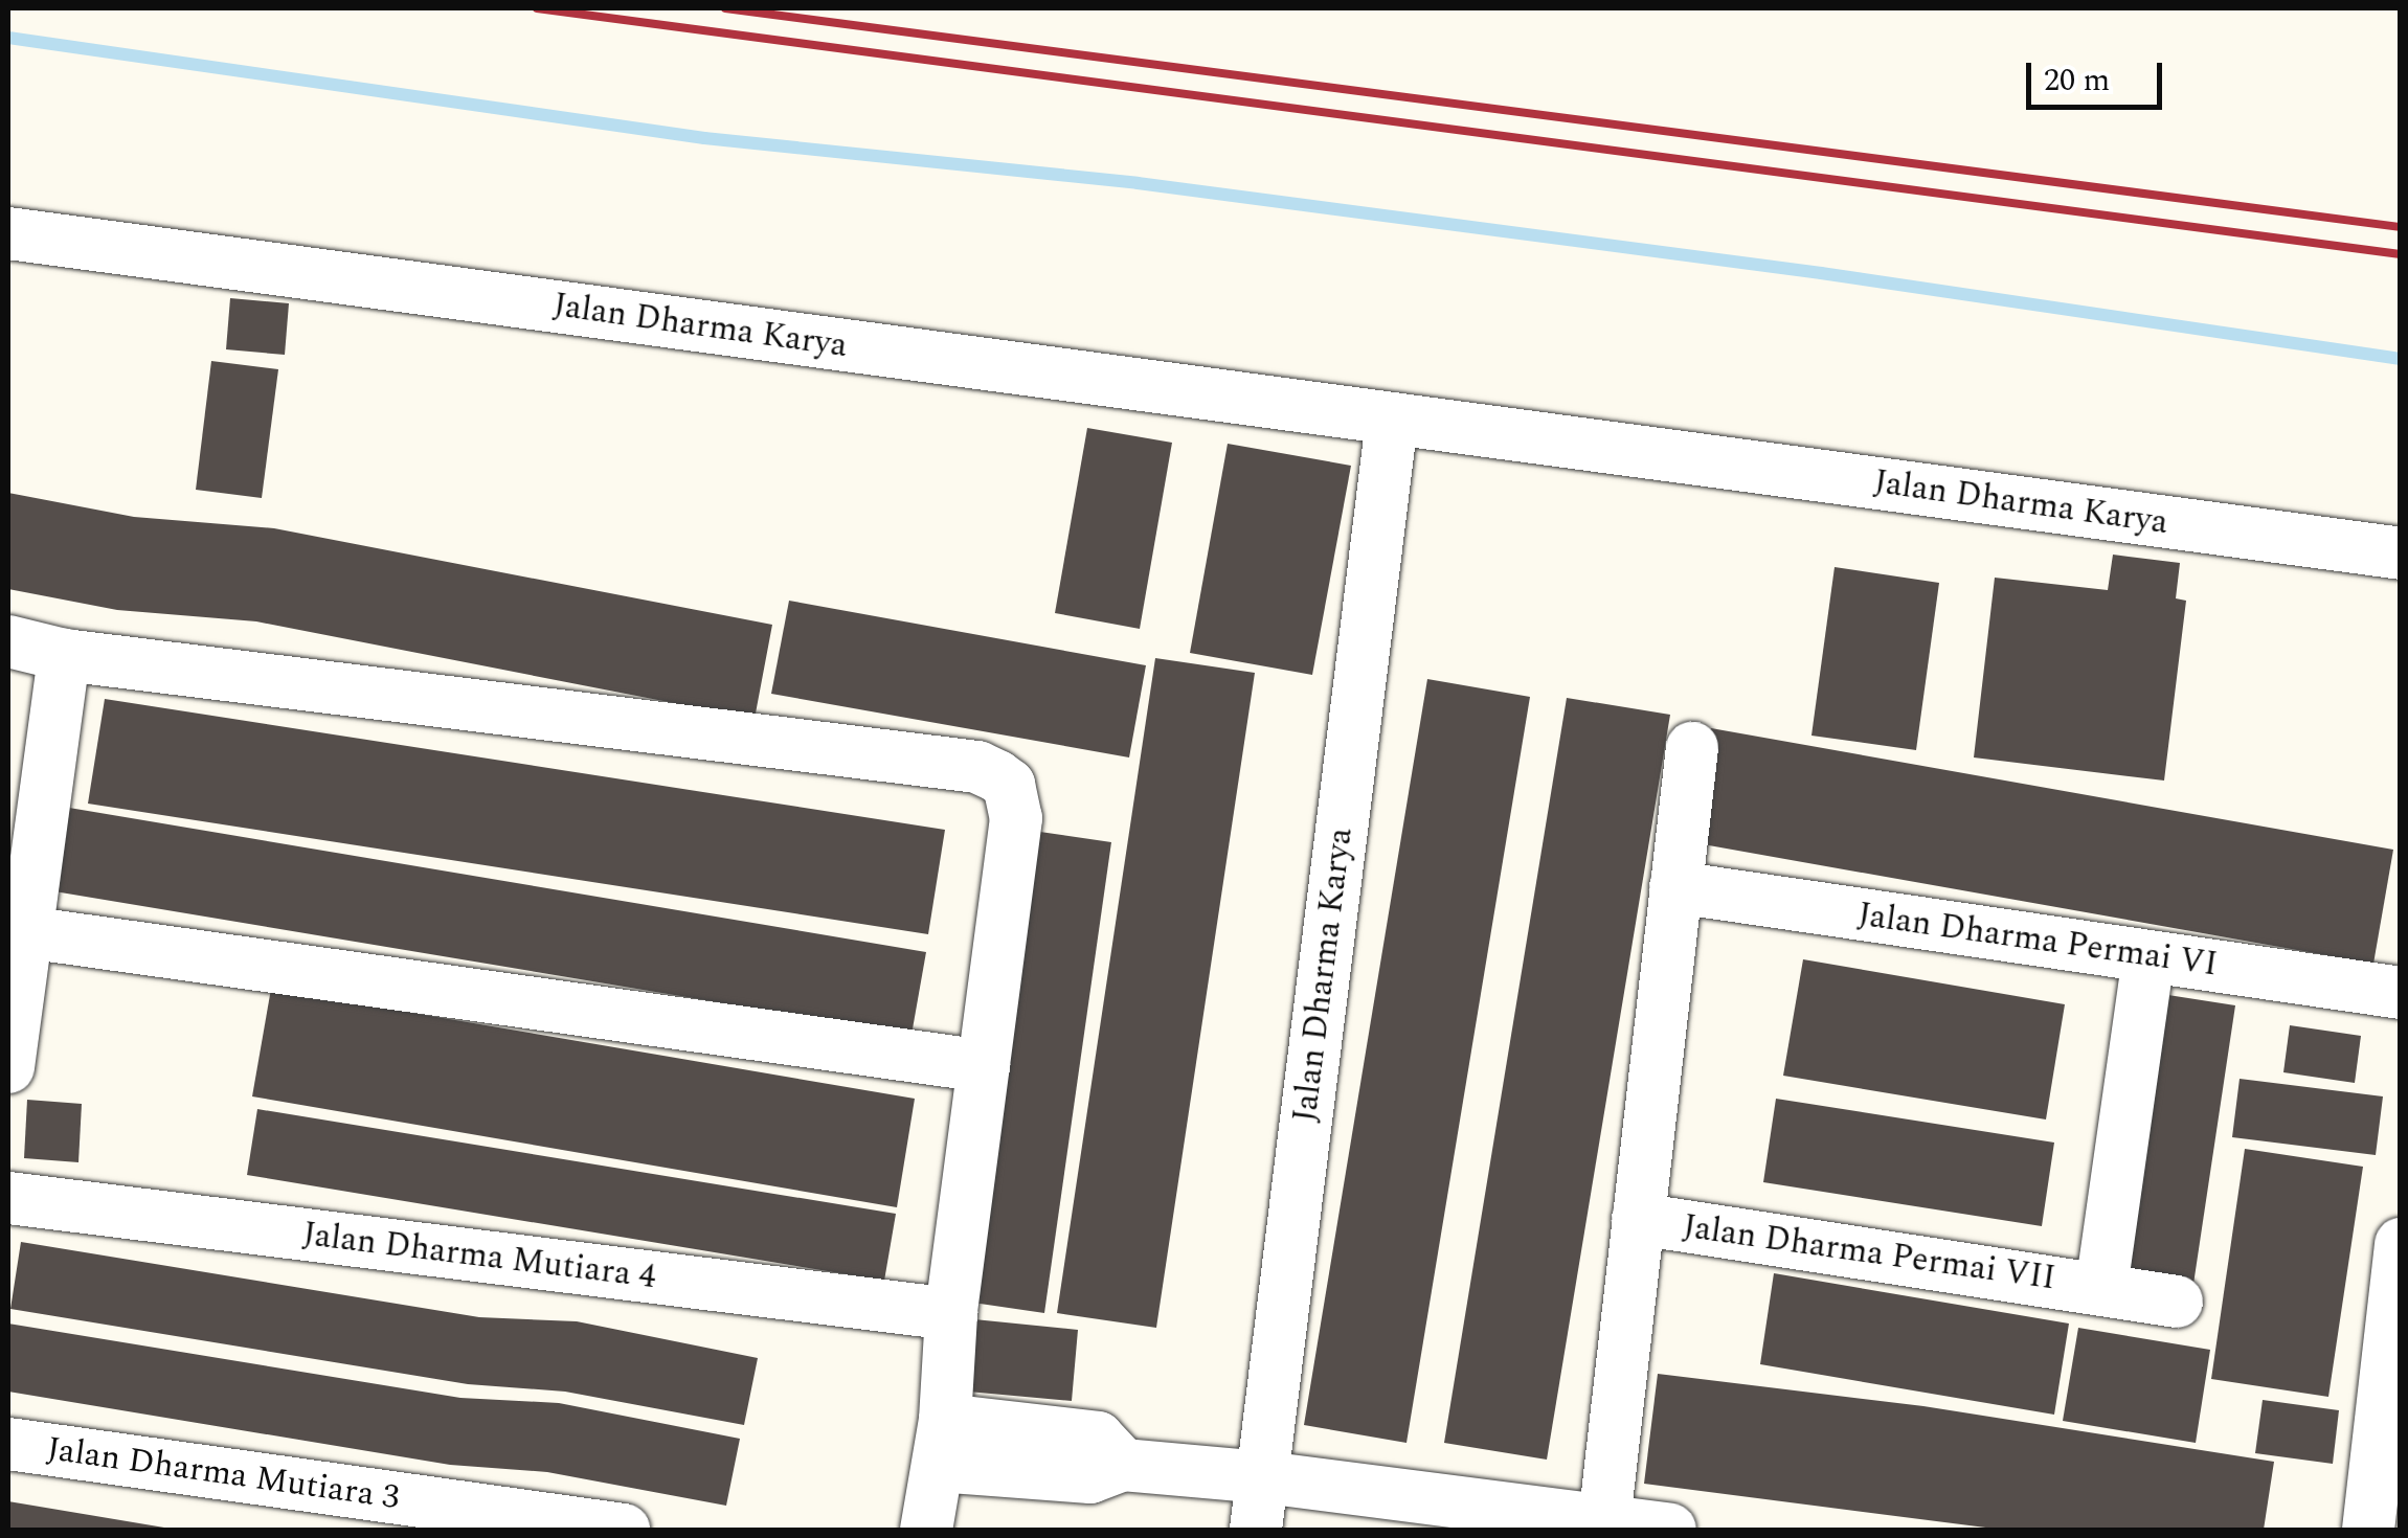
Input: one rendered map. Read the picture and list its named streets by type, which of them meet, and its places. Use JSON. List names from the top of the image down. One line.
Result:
{"streets":{"street":["Jalan Dharma Karya","Jalan Dharma Permai VI","Jalan Dharma Permai VII","Jalan Dharma Mutiara 4","Jalan Dharma Mutiara 3"]},"crossings":[["Jalan Dharma Permai VI","Jalan Dharma Permai VII"]],"scale_bar":"20 m"}
